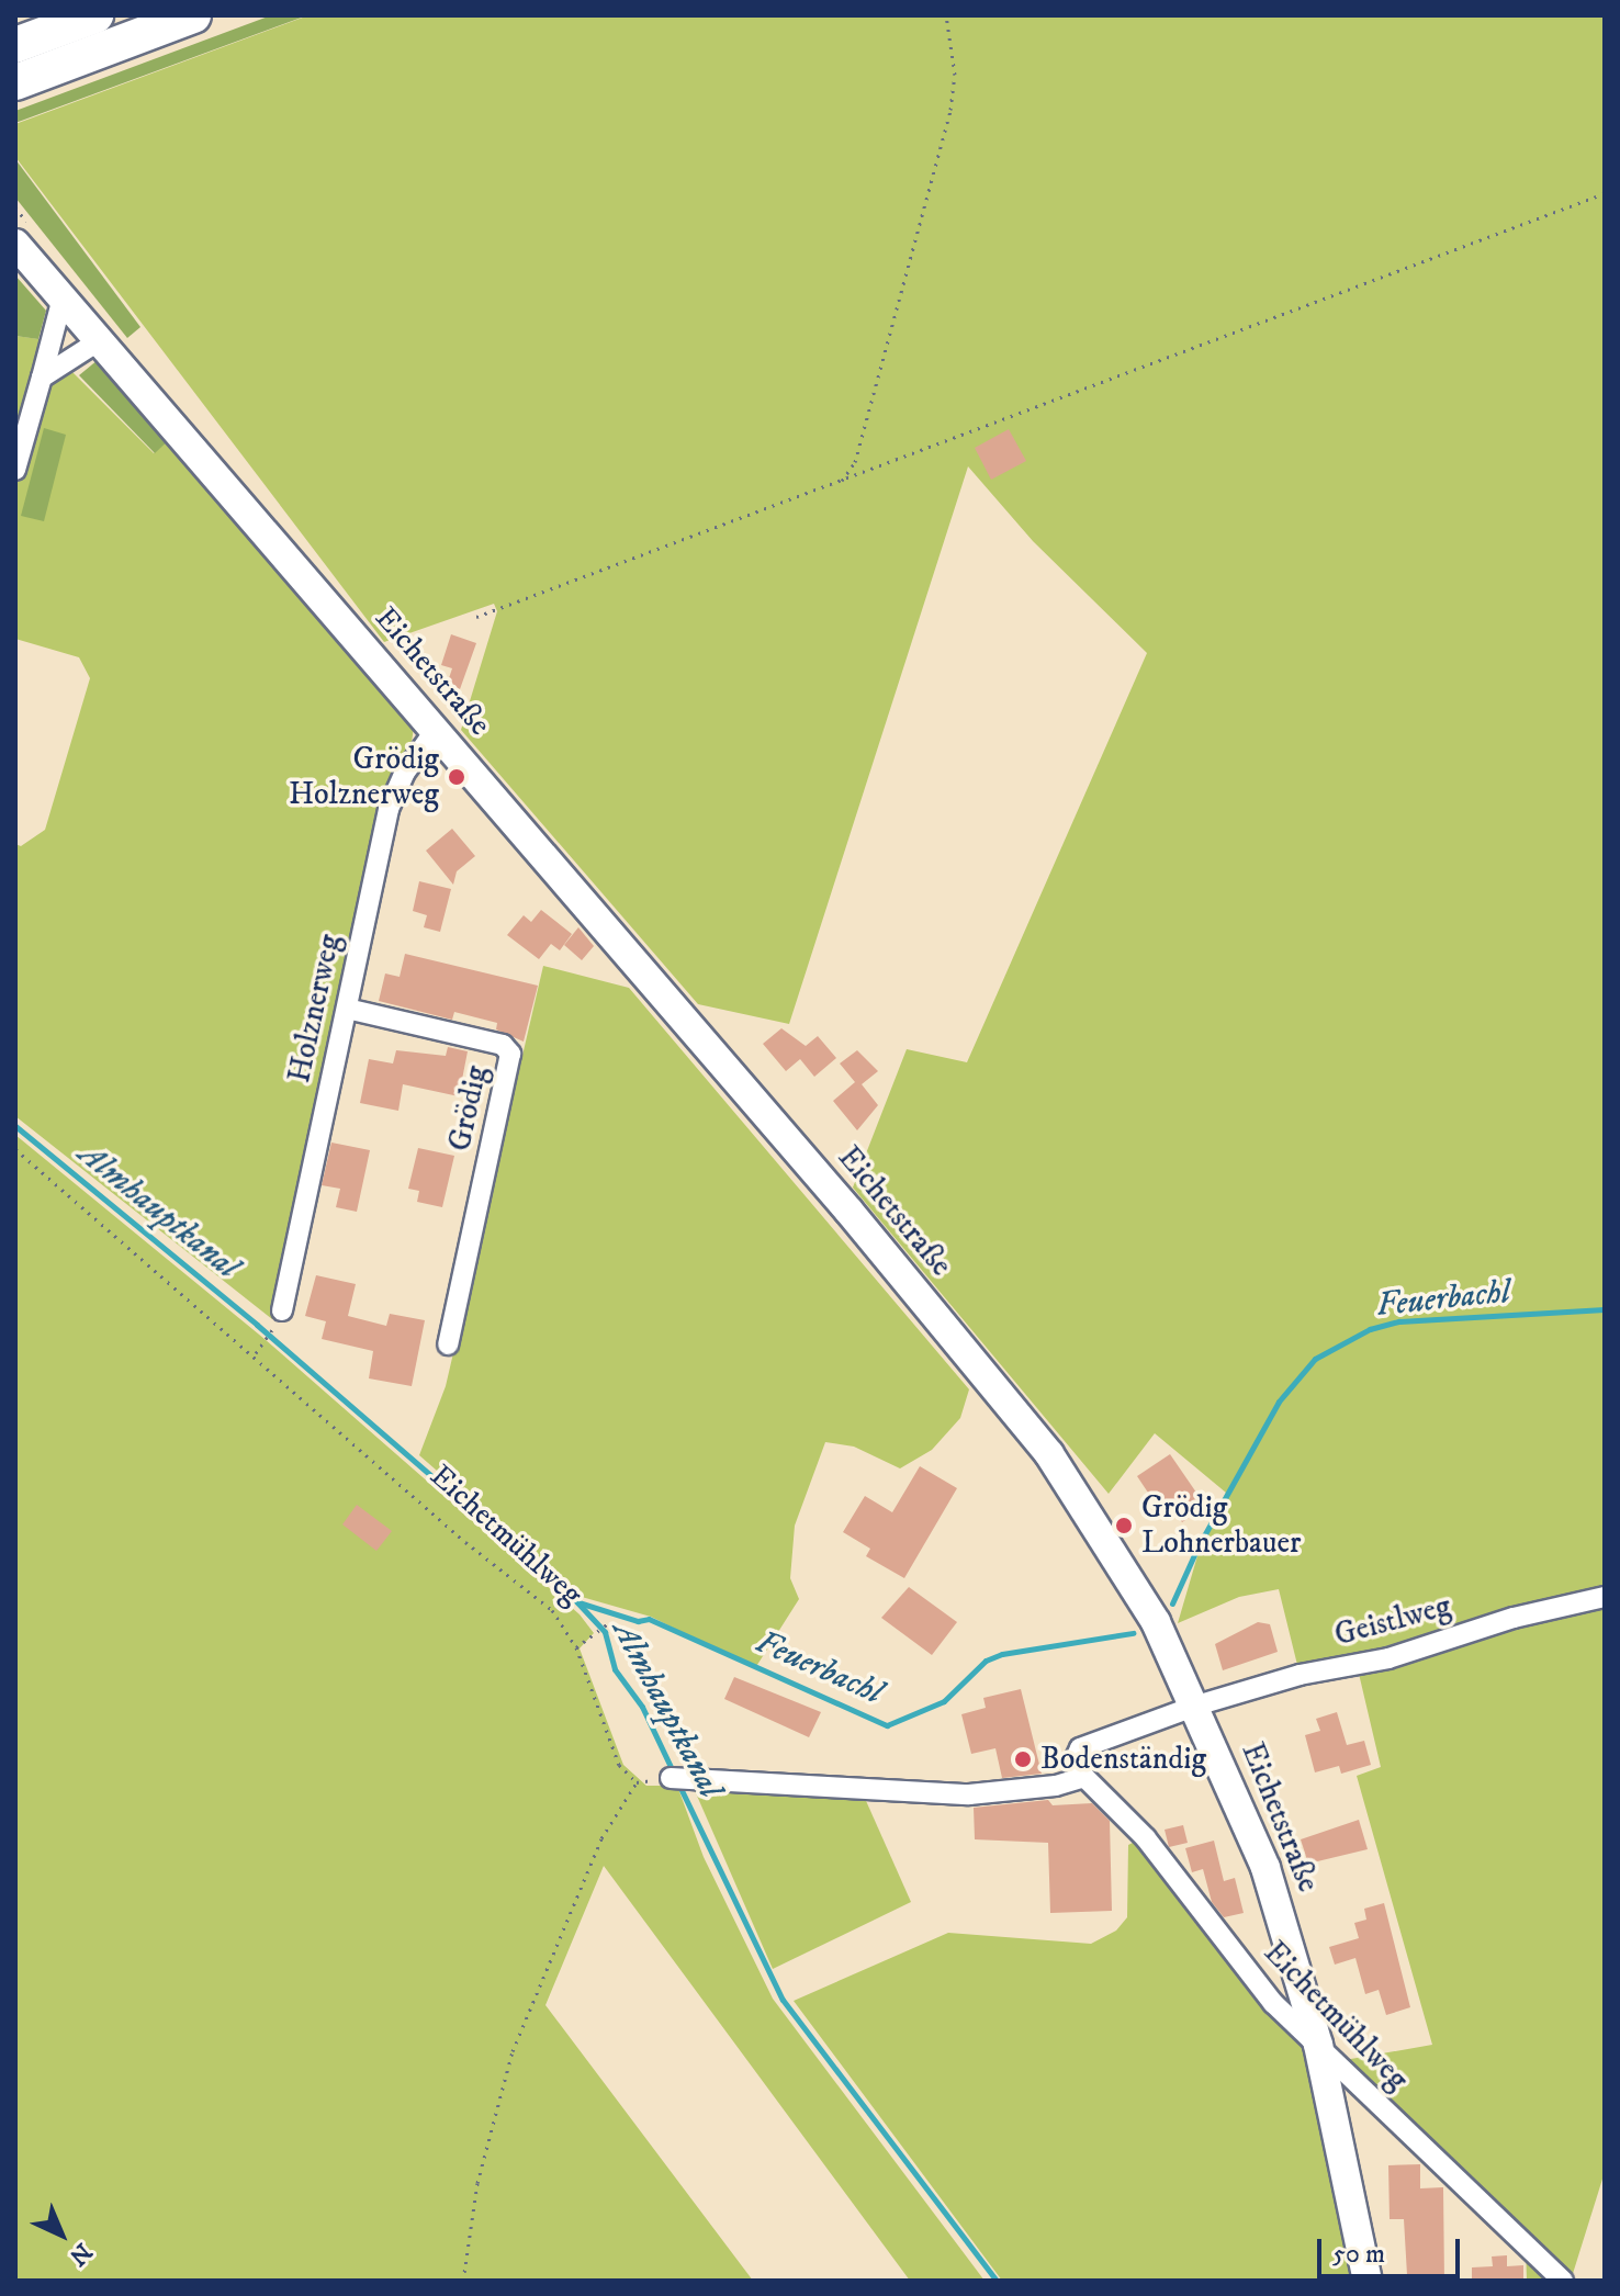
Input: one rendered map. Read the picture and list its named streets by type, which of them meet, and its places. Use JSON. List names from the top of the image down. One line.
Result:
{"streets":{"main road":["Eichetstraße"],"street":["Holznerweg","Grödig","Eichetmühlweg","Geistlweg"]},"crossings":[["Eichetstraße","Holznerweg"],["Eichetstraße","Eichetmühlweg"],["Eichetstraße","Geistlweg"],["Holznerweg","Grödig"]],"water":["Almhauptkanal","Feuerbachl"],"places":["Grödig Holznerweg","Grödig Lohnerbauer","Bodenständig"],"scale_bar":"50 m","north":"bottom right"}
